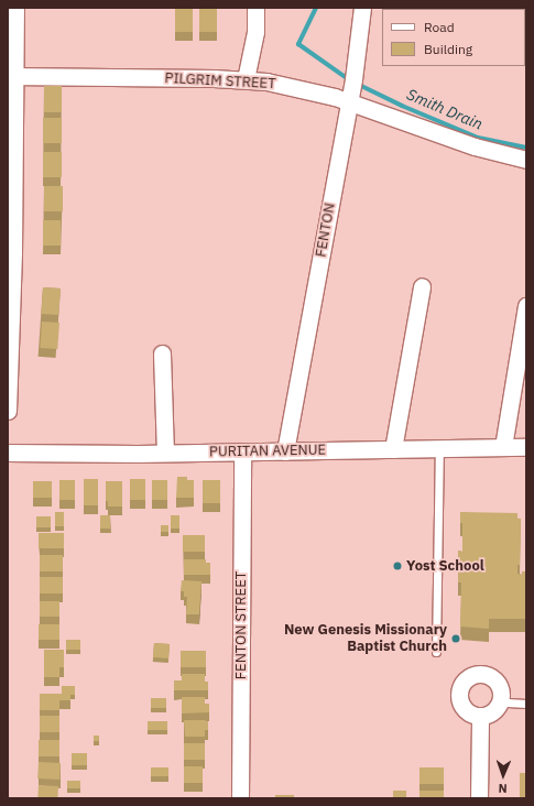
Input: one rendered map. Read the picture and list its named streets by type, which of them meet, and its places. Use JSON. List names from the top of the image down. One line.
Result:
{"streets":{"street":["PILGRIM STREET","FENTON","PURITAN AVENUE","FENTON STREET"]},"crossings":[["PILGRIM STREET","FENTON"],["FENTON","PURITAN AVENUE"],["PURITAN AVENUE","FENTON STREET"]],"water":["Smith Drain"],"places":["Yost School","New Genesis Missionary Baptist Church"],"legend":["Road","Building"],"north":"bottom"}
